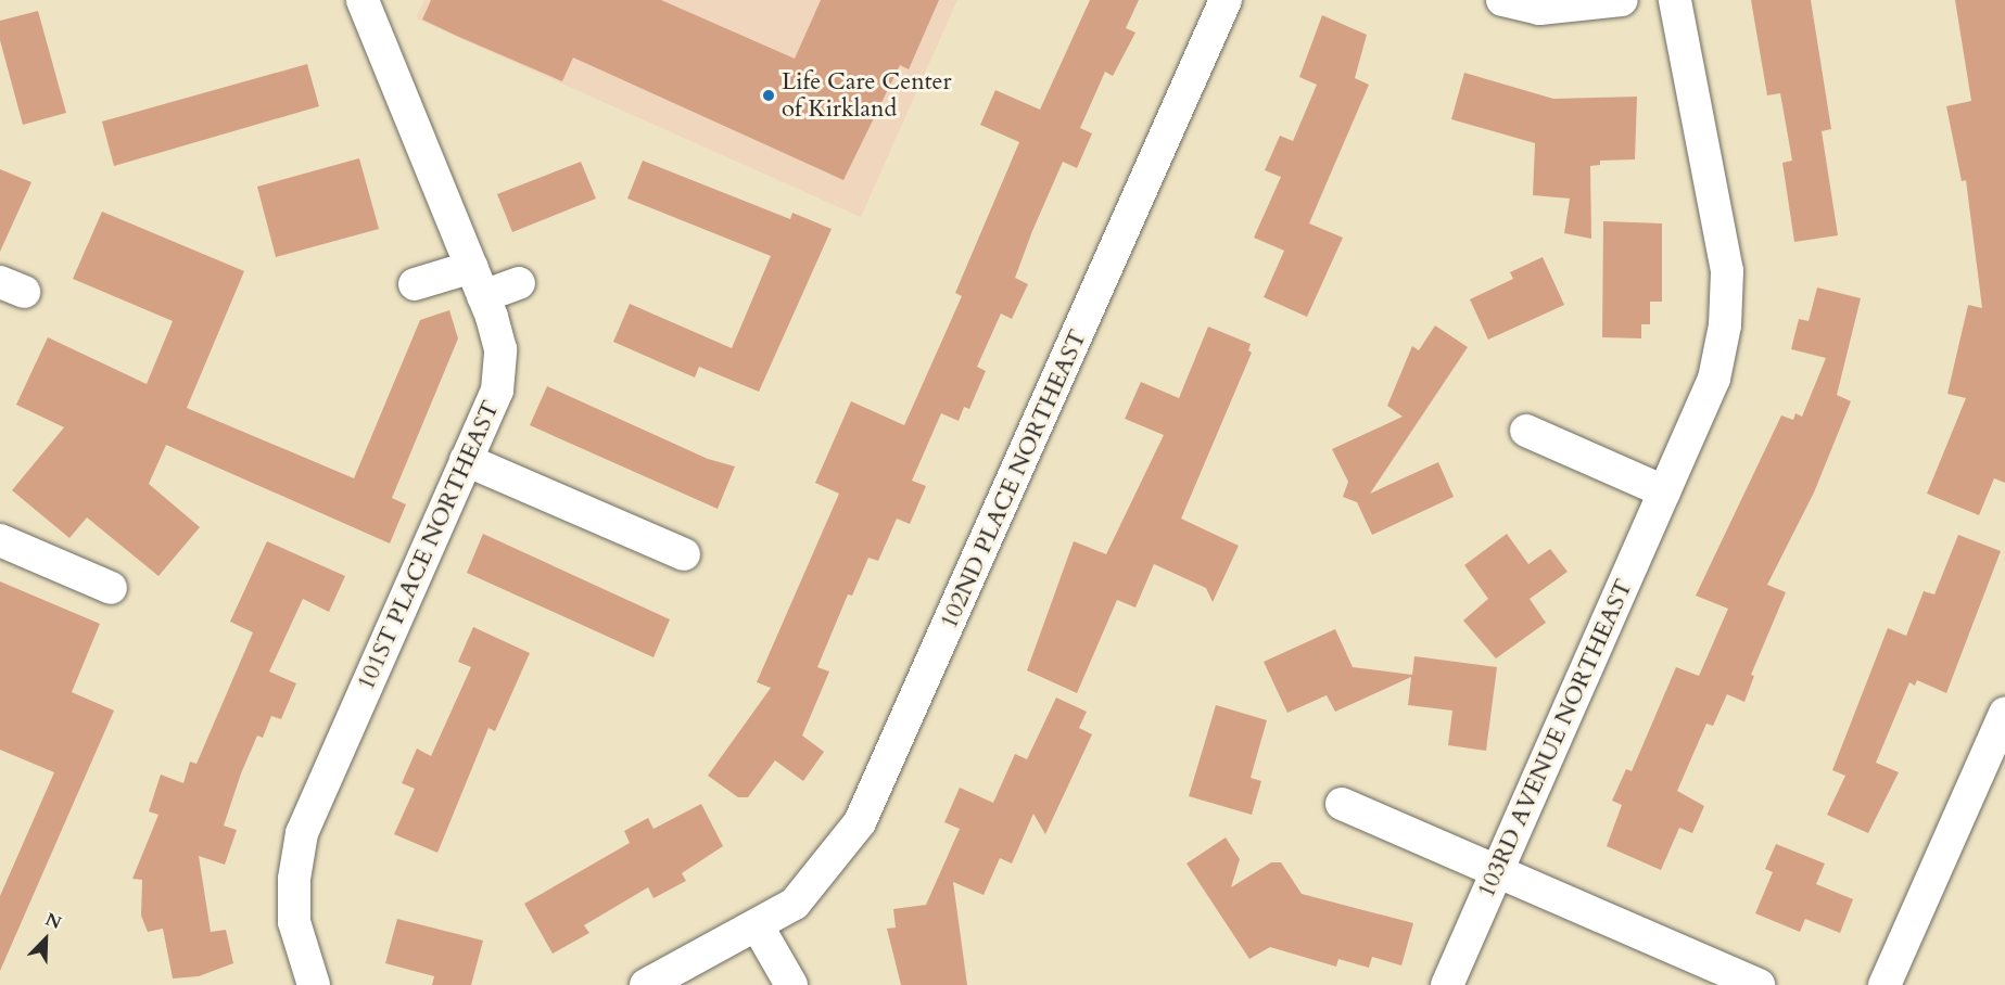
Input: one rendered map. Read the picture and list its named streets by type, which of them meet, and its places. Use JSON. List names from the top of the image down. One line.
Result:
{"streets":{"street":["102ND PLACE NORTHEAST","101ST PLACE NORTHEAST","103RD AVENUE NORTHEAST"]},"places":["Life Care Center of Kirkland"],"north":"top right"}
